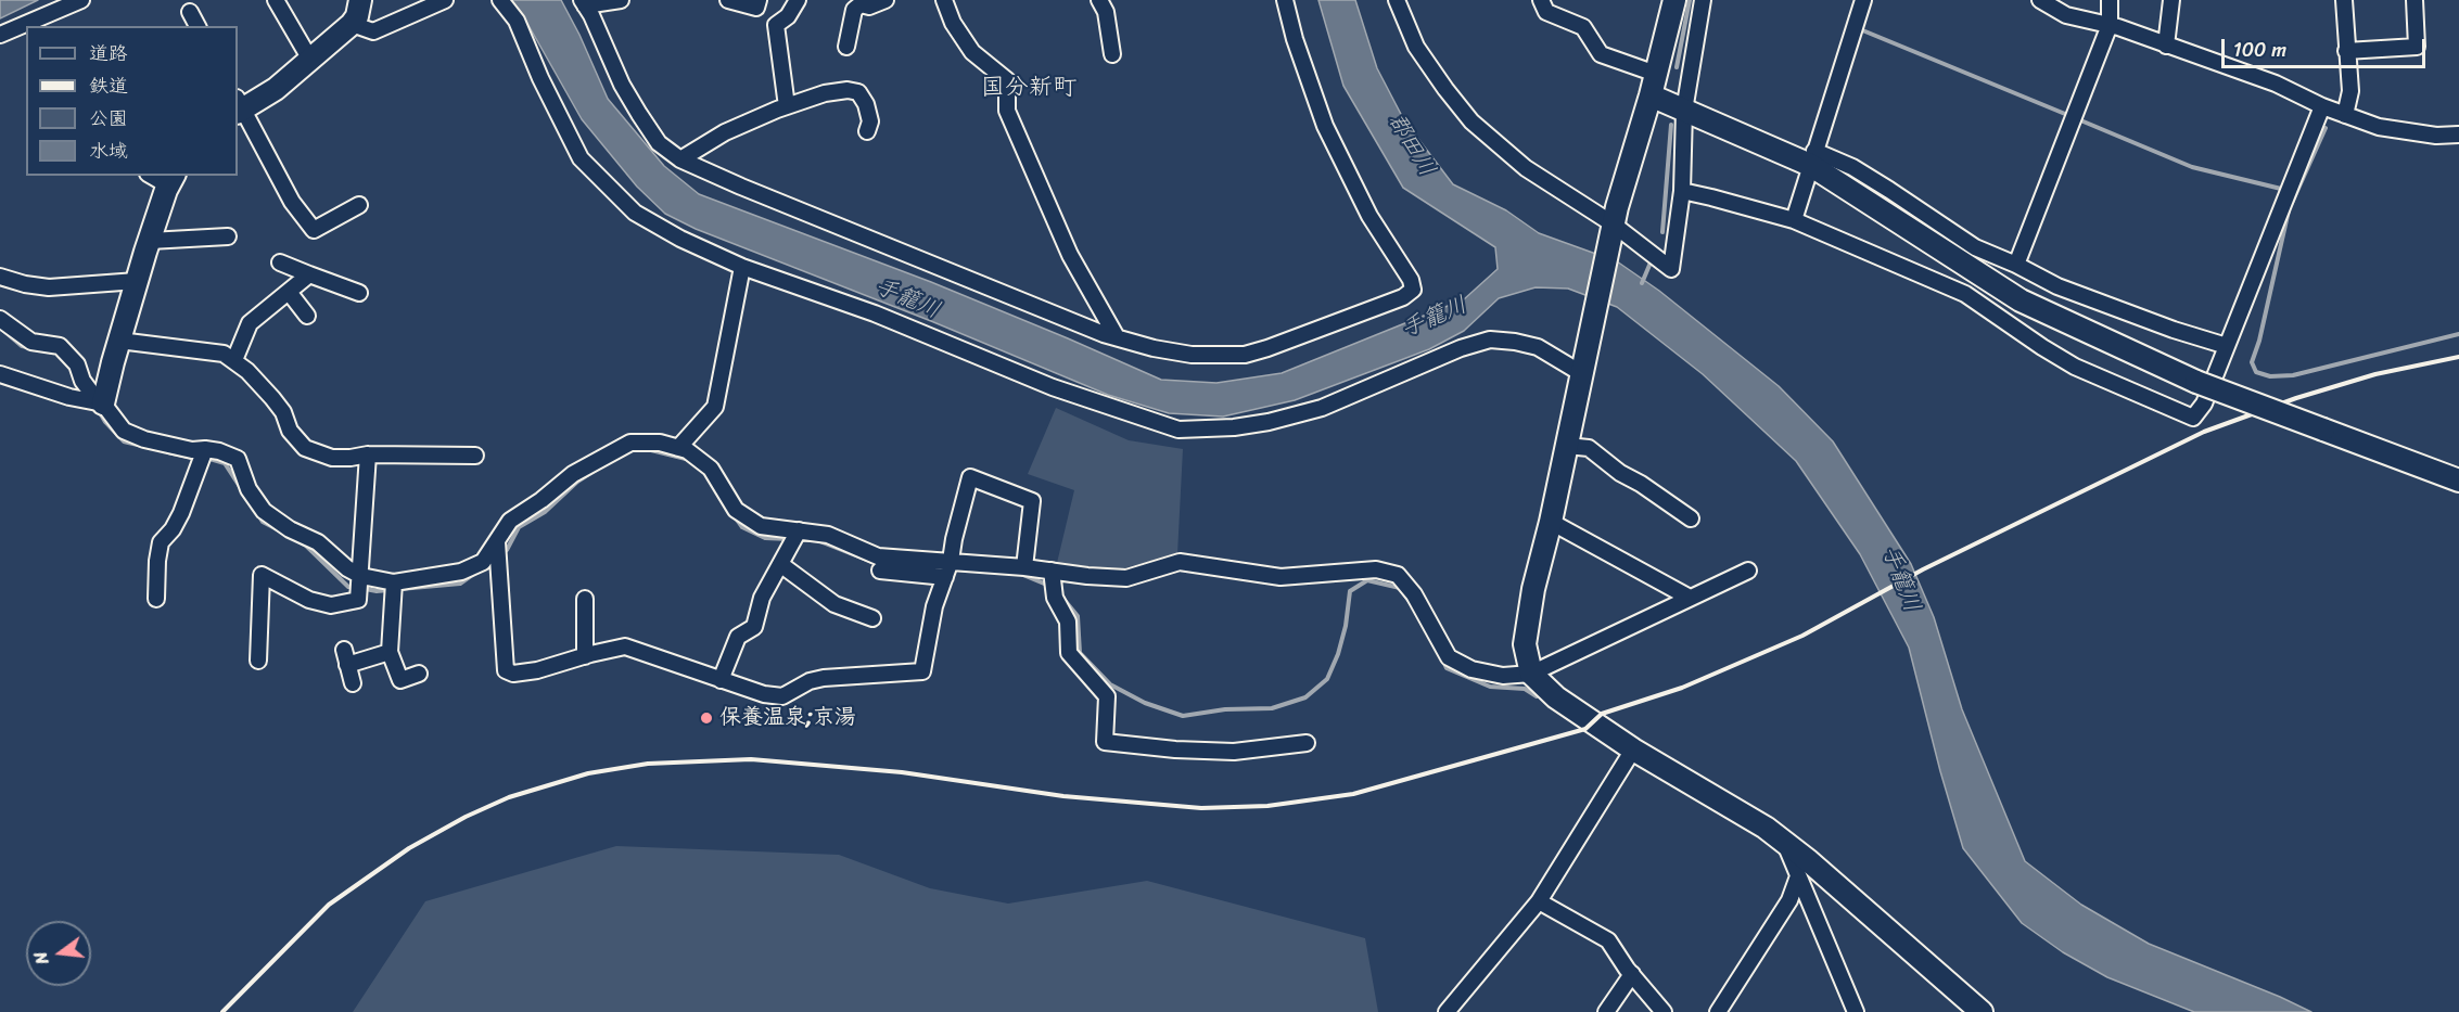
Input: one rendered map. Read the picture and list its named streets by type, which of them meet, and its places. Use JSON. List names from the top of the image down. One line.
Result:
{"districts":["国分新町"],"water":["郡田川","手籠川"],"places":["保養温泉;京湯"],"legend":["道路","鉄道","公園","水域"],"scale_bar":"100 m","north":"left"}
